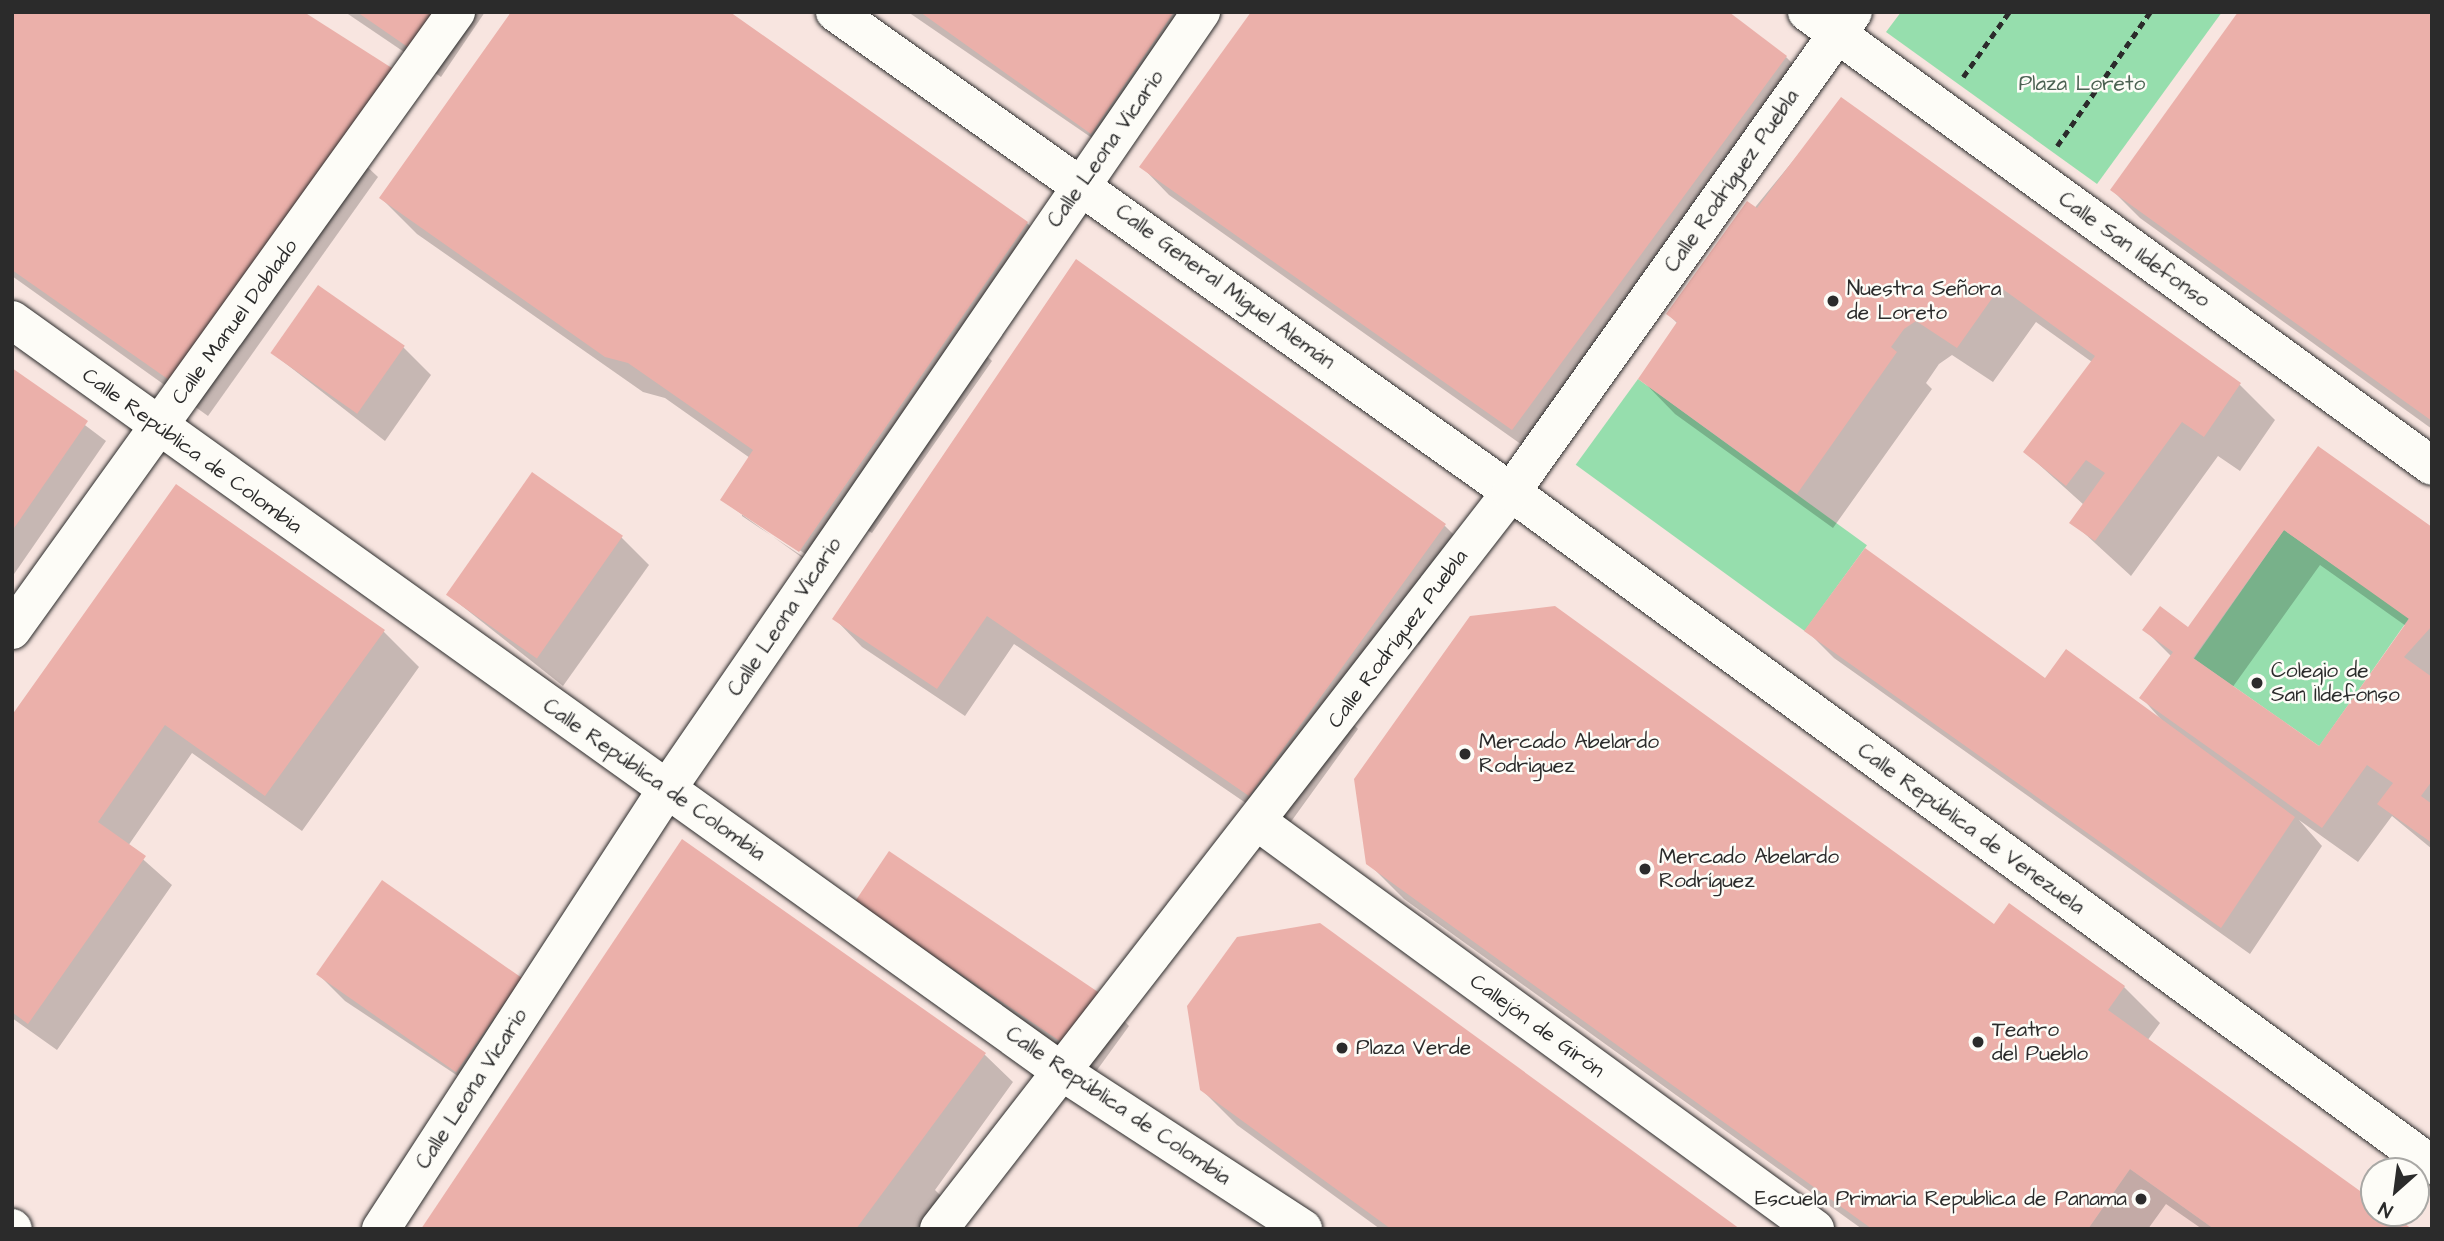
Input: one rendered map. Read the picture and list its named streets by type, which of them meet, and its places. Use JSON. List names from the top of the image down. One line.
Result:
{"streets":{"street":["Calle Leona Vicario","Calle Rodríguez Puebla","Calle San Ildefonso","Calle General Miguel Alemán","Calle Manuel Doblado","Calle República de Colombia","Calle República de Venezuela","Callejón de Girón"]},"crossings":[["Calle Leona Vicario","Calle General Miguel Alemán"],["Calle Leona Vicario","Calle República de Colombia"],["Calle Rodríguez Puebla","Calle San Ildefonso"],["Calle Rodríguez Puebla","Calle General Miguel Alemán"],["Calle Rodríguez Puebla","Calle República de Colombia"],["Calle Rodríguez Puebla","Calle República de Venezuela"],["Calle Rodríguez Puebla","Callejón de Girón"],["Calle General Miguel Alemán","Calle República de Venezuela"],["Calle Manuel Doblado","Calle República de Colombia"]],"parks":["Plaza Loreto"],"places":["Nuestra Señora de Loreto","Colegio de San Ildefonso","Mercado Abelardo Rodriguez","Mercado Abelardo Rodríguez","Teatro del Pueblo","Plaza Verde","Escuela Primaria Republica de Panama"],"north":"bottom left"}
